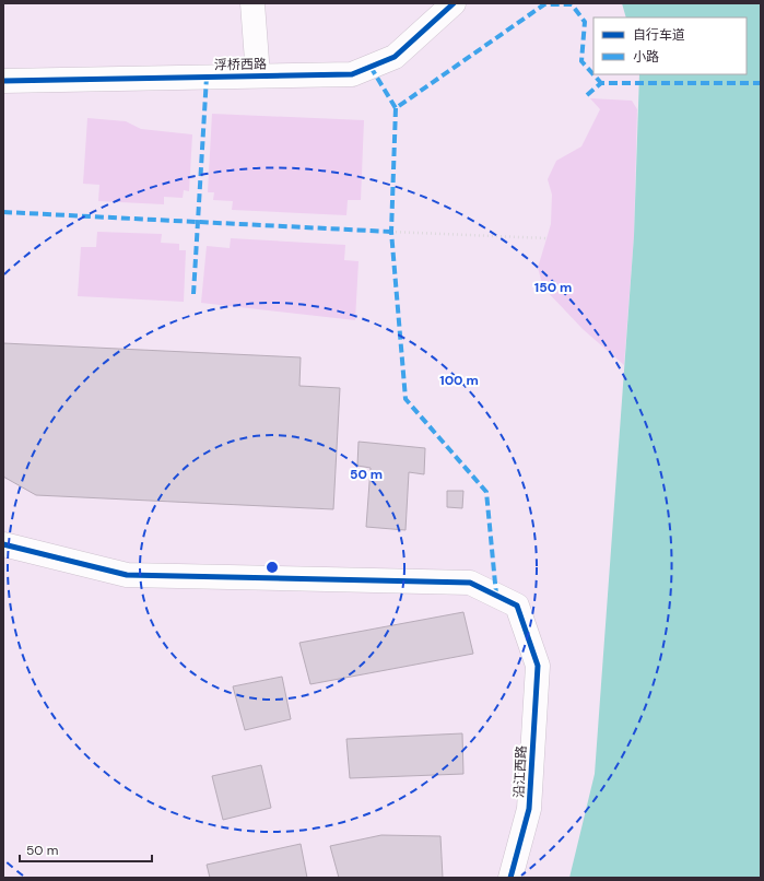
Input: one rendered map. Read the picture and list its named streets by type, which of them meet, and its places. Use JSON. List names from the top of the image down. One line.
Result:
{"streets":{"street":["浮桥西路","沿江西路"]},"legend":["自行车道","小路"],"scale_bar":"50 m","rings":["150 m","100 m","50 m"]}
